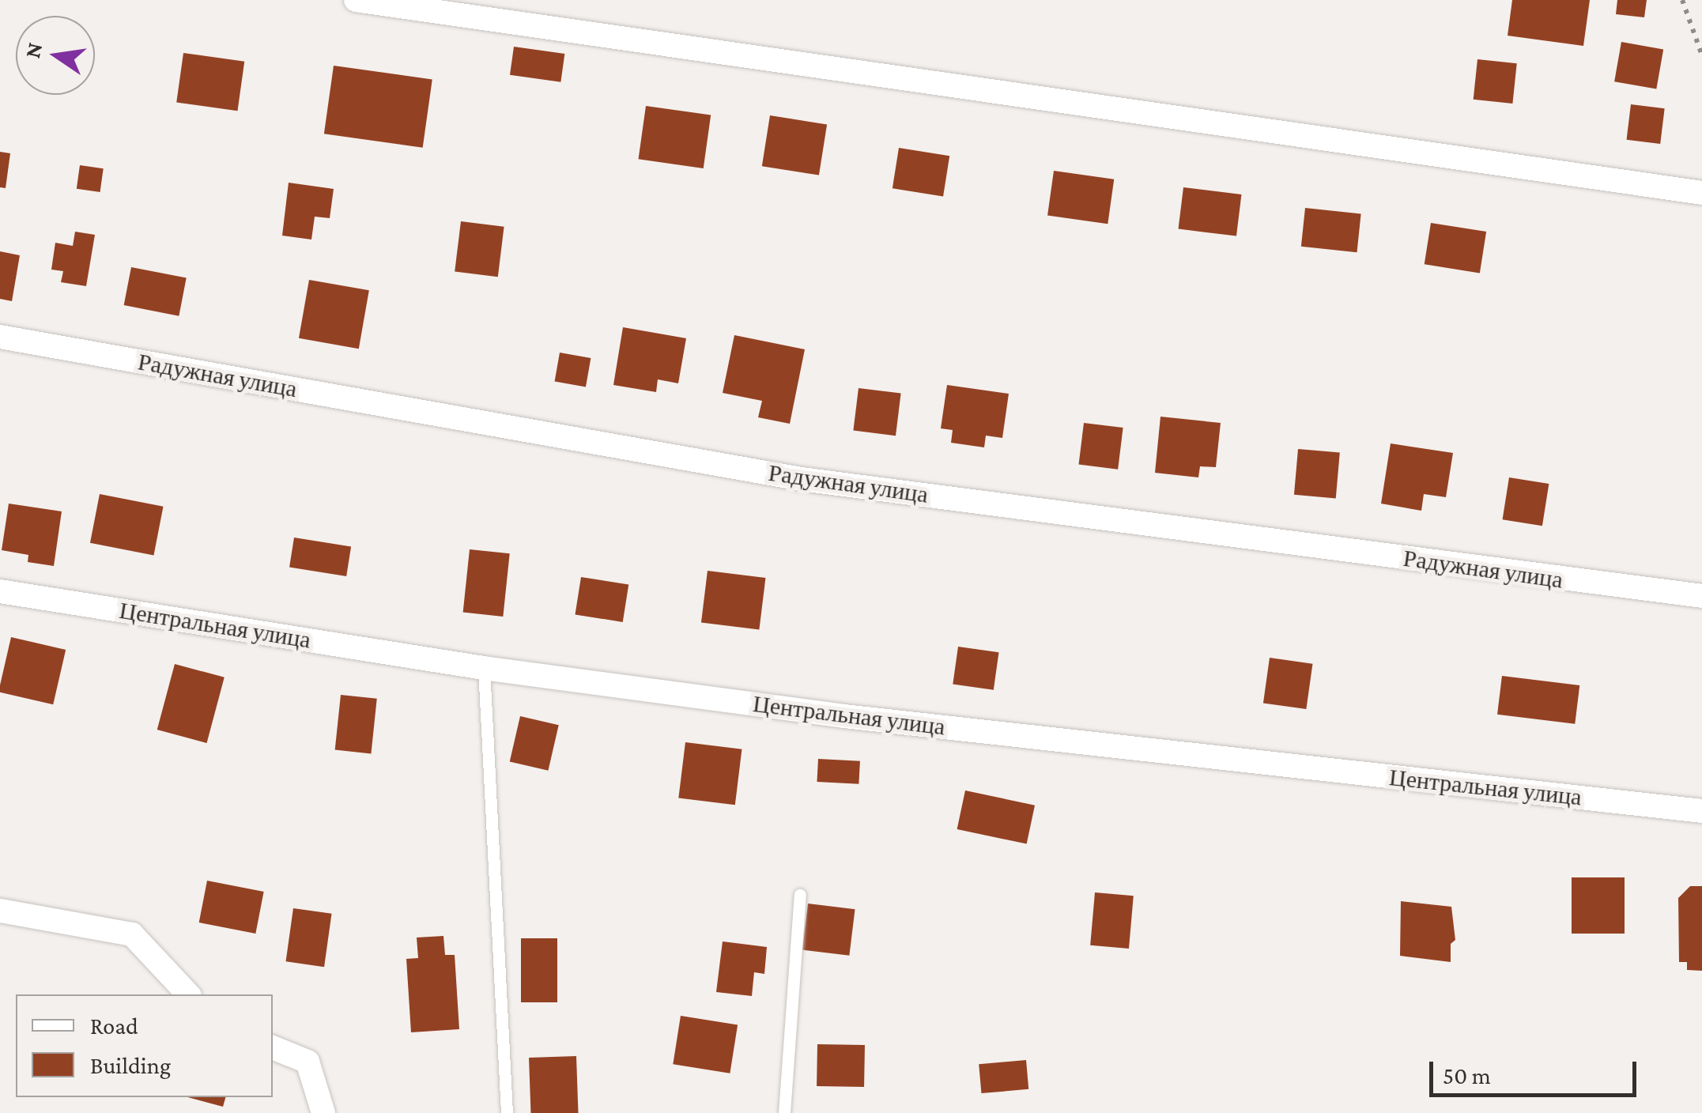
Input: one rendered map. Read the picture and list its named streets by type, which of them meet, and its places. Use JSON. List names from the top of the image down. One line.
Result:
{"streets":{"street":["Радужная улица","Центральная улица"]},"legend":["Road","Building"],"scale_bar":"50 m","north":"left"}
